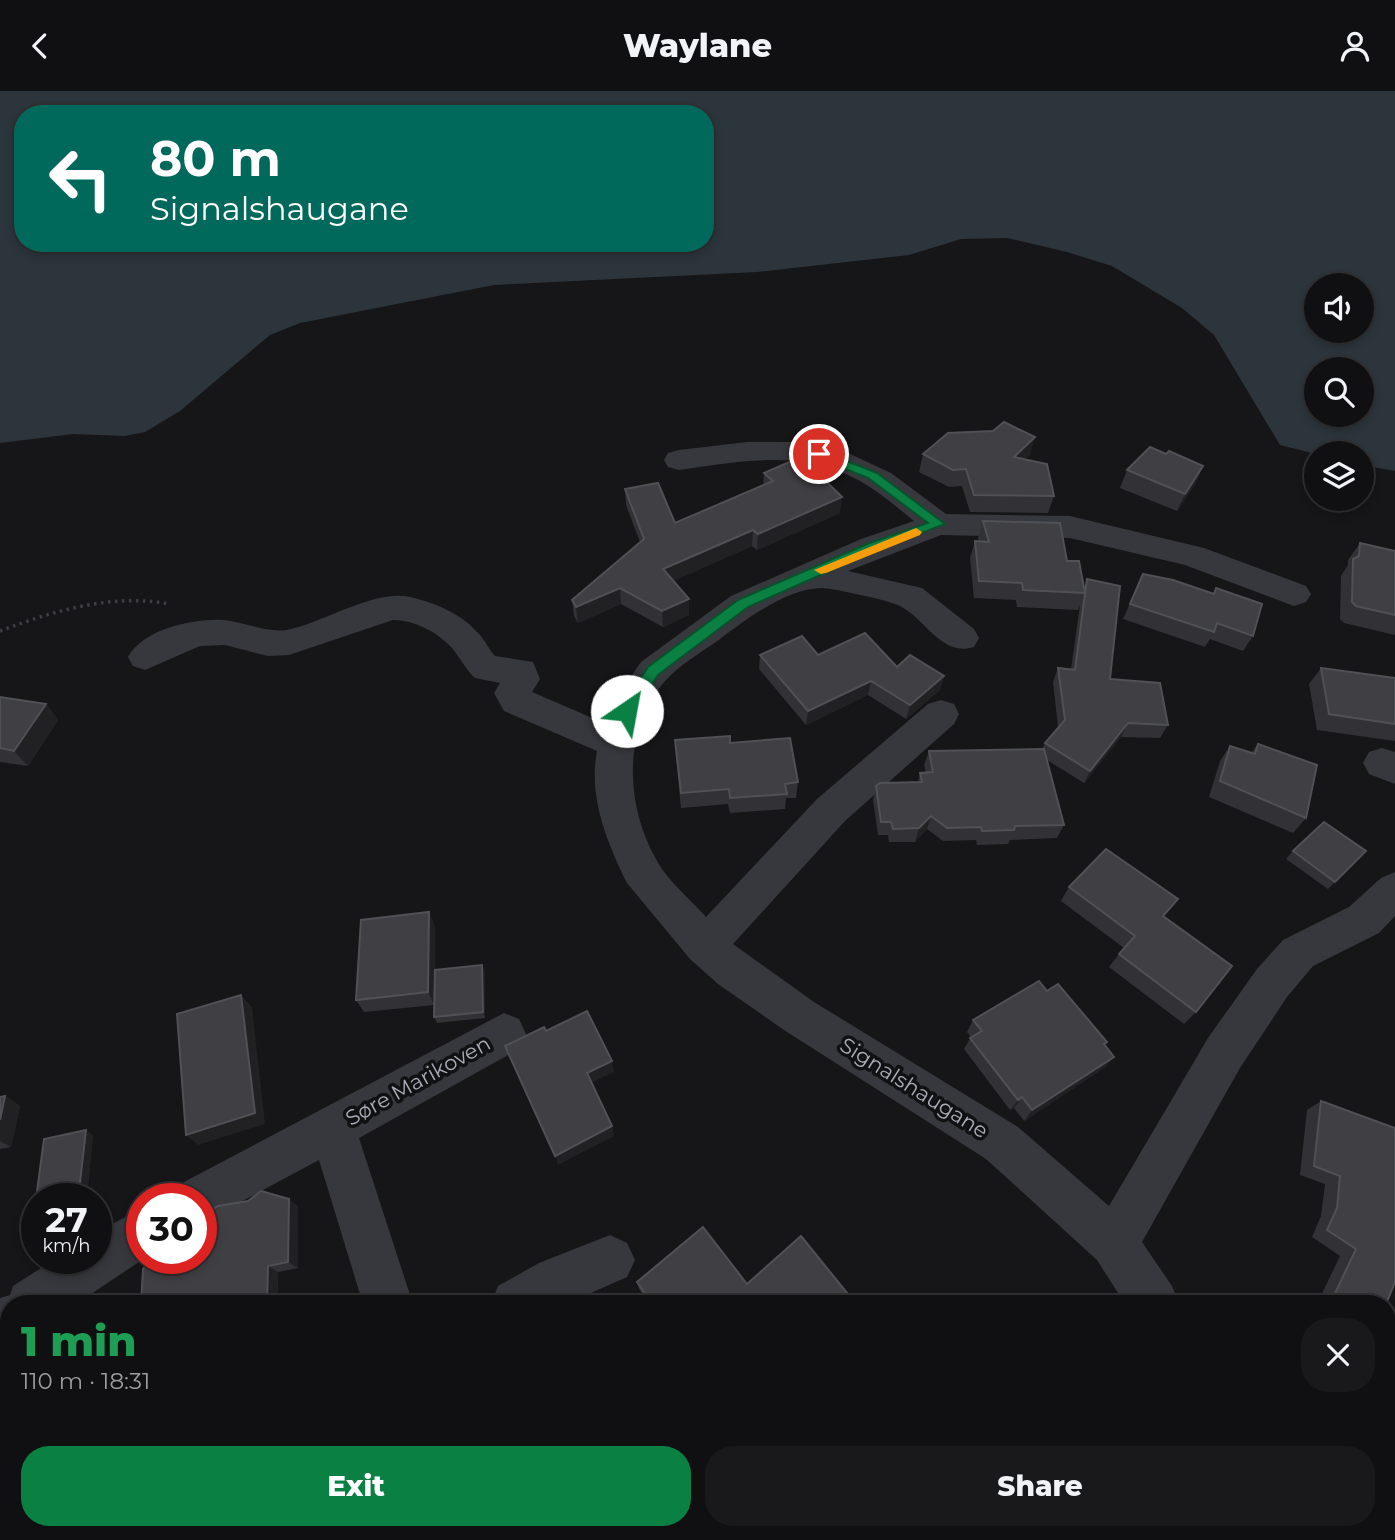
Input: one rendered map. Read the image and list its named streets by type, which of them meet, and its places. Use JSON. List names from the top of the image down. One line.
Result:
{"streets":{"street":["Søre Marikoven","Signalshaugane"]},"page":{"header":"Waylane","turn":["80 m","Signalshaugane"],"speed":"27 km/h","limit":"30","heading":["1 min","110 m · 18:31"],"buttons":["Exit","Share"]}}
